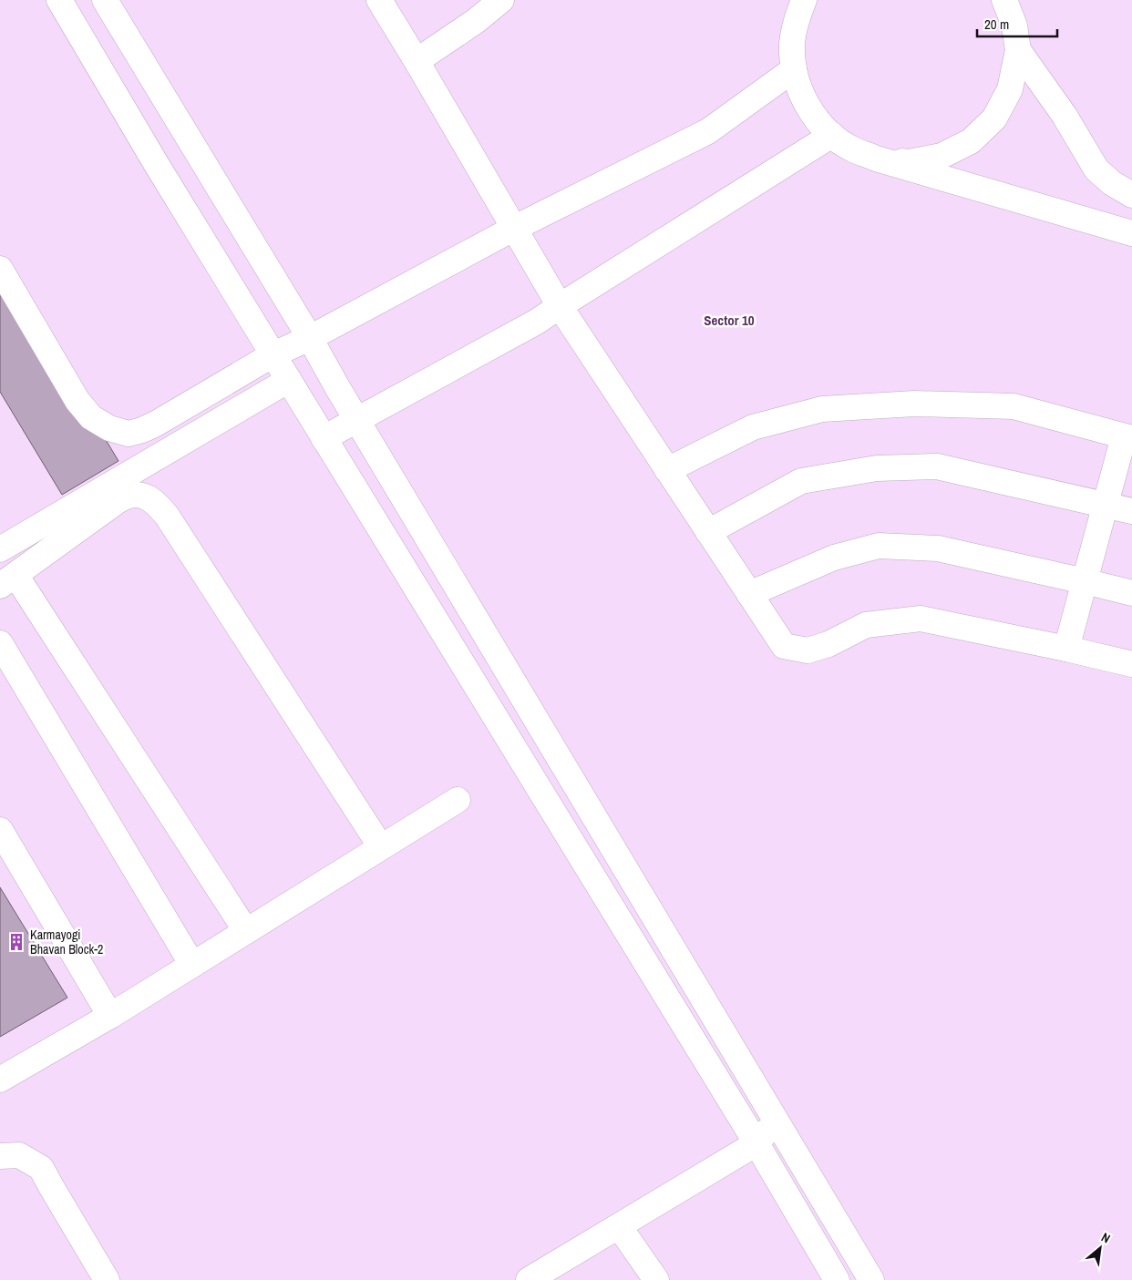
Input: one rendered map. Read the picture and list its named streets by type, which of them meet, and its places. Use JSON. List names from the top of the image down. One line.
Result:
{"districts":["Sector 10"],"places":{"building":["Karmayogi Bhavan Block-2"]},"scale_bar":"20 m","north":"top right"}
